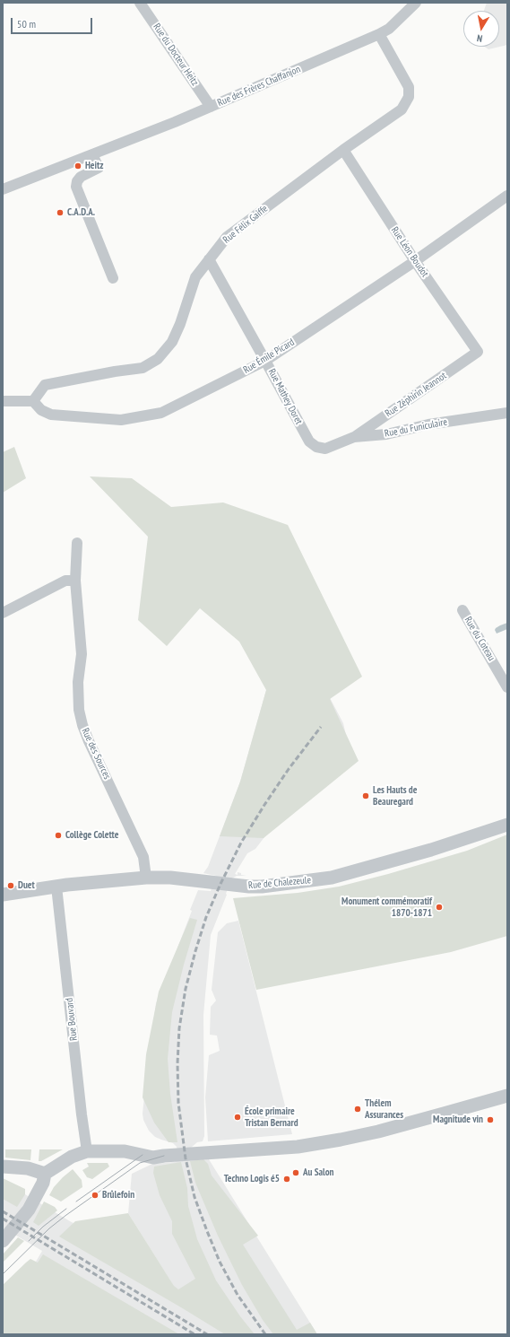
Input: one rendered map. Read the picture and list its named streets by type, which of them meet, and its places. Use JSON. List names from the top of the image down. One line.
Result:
{"streets":{"street":["Rue du Docteur Heitz","Rue des Frères Chaffanjon","Rue Félix Gaiffe","Rue Léon Boudot","Rue Émile Picard","Rue Zéphirin Jeannot","Rue Mathey Doret","Rue du Funiculaire","Rue du Coteau","Rue des Sources","Rue de Chalezeule","Rue Bouvard"]},"crossings":[["Rue du Docteur Heitz","Rue des Frères Chaffanjon"],["Rue des Frères Chaffanjon","Rue Félix Gaiffe"],["Rue Félix Gaiffe","Rue Léon Boudot"],["Rue Félix Gaiffe","Rue Émile Picard"],["Rue Félix Gaiffe","Rue Mathey Doret"],["Rue Léon Boudot","Rue Émile Picard"],["Rue Léon Boudot","Rue Zéphirin Jeannot"],["Rue Émile Picard","Rue Mathey Doret"],["Rue Zéphirin Jeannot","Rue du Funiculaire"],["Rue Mathey Doret","Rue du Funiculaire"],["Rue des Sources","Rue de Chalezeule"],["Rue de Chalezeule","Rue Bouvard"]],"places":["Heitz","C.A.D.A.","Les Hauts de Beauregard","Collège Colette","Duet","Monument commémoratif 1870-1871","Thélem Assurances","École primaire Tristan Bernard","Magnitude vin","Au Salon","Techno Logis é5","Brûlefoin"],"scale_bar":"50 m","north":"bottom"}
